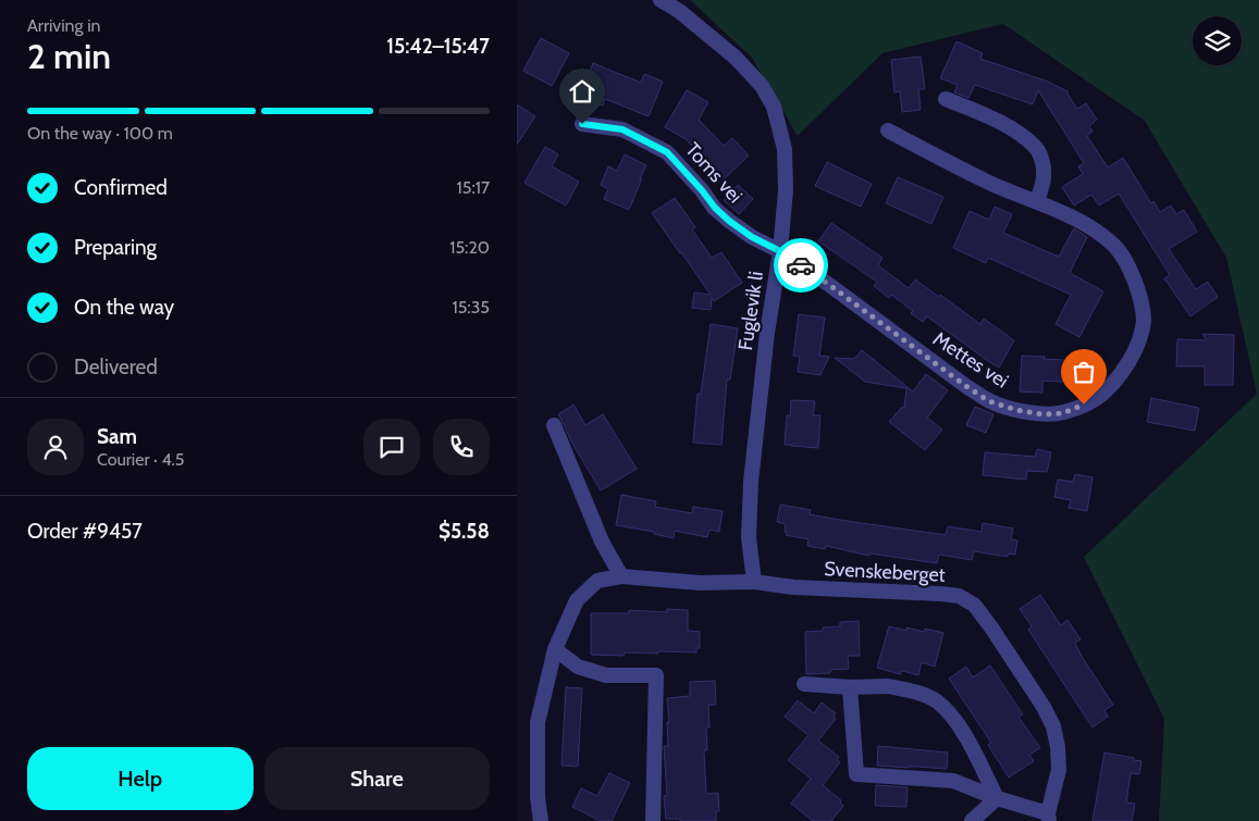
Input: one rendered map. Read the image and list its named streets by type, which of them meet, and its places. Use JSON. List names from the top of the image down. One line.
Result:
{"streets":{"street":["Toms vei","Fuglevik li","Mettes vei","Svenskeberget"]},"crossings":[["Toms vei","Fuglevik li"],["Toms vei","Mettes vei"],["Fuglevik li","Mettes vei"],["Fuglevik li","Svenskeberget"]],"page":{"heading":["2 min","Arriving in","15:42–15:47"],"panel":["Sam","Courier · 4.5","Order #9457","$5.58"],"bar":"On the way · 100 m","list":[["Confirmed","15:17"],["Preparing","15:20"],["On the way","15:35"],"Delivered"],"buttons":["Help","Share"]}}
